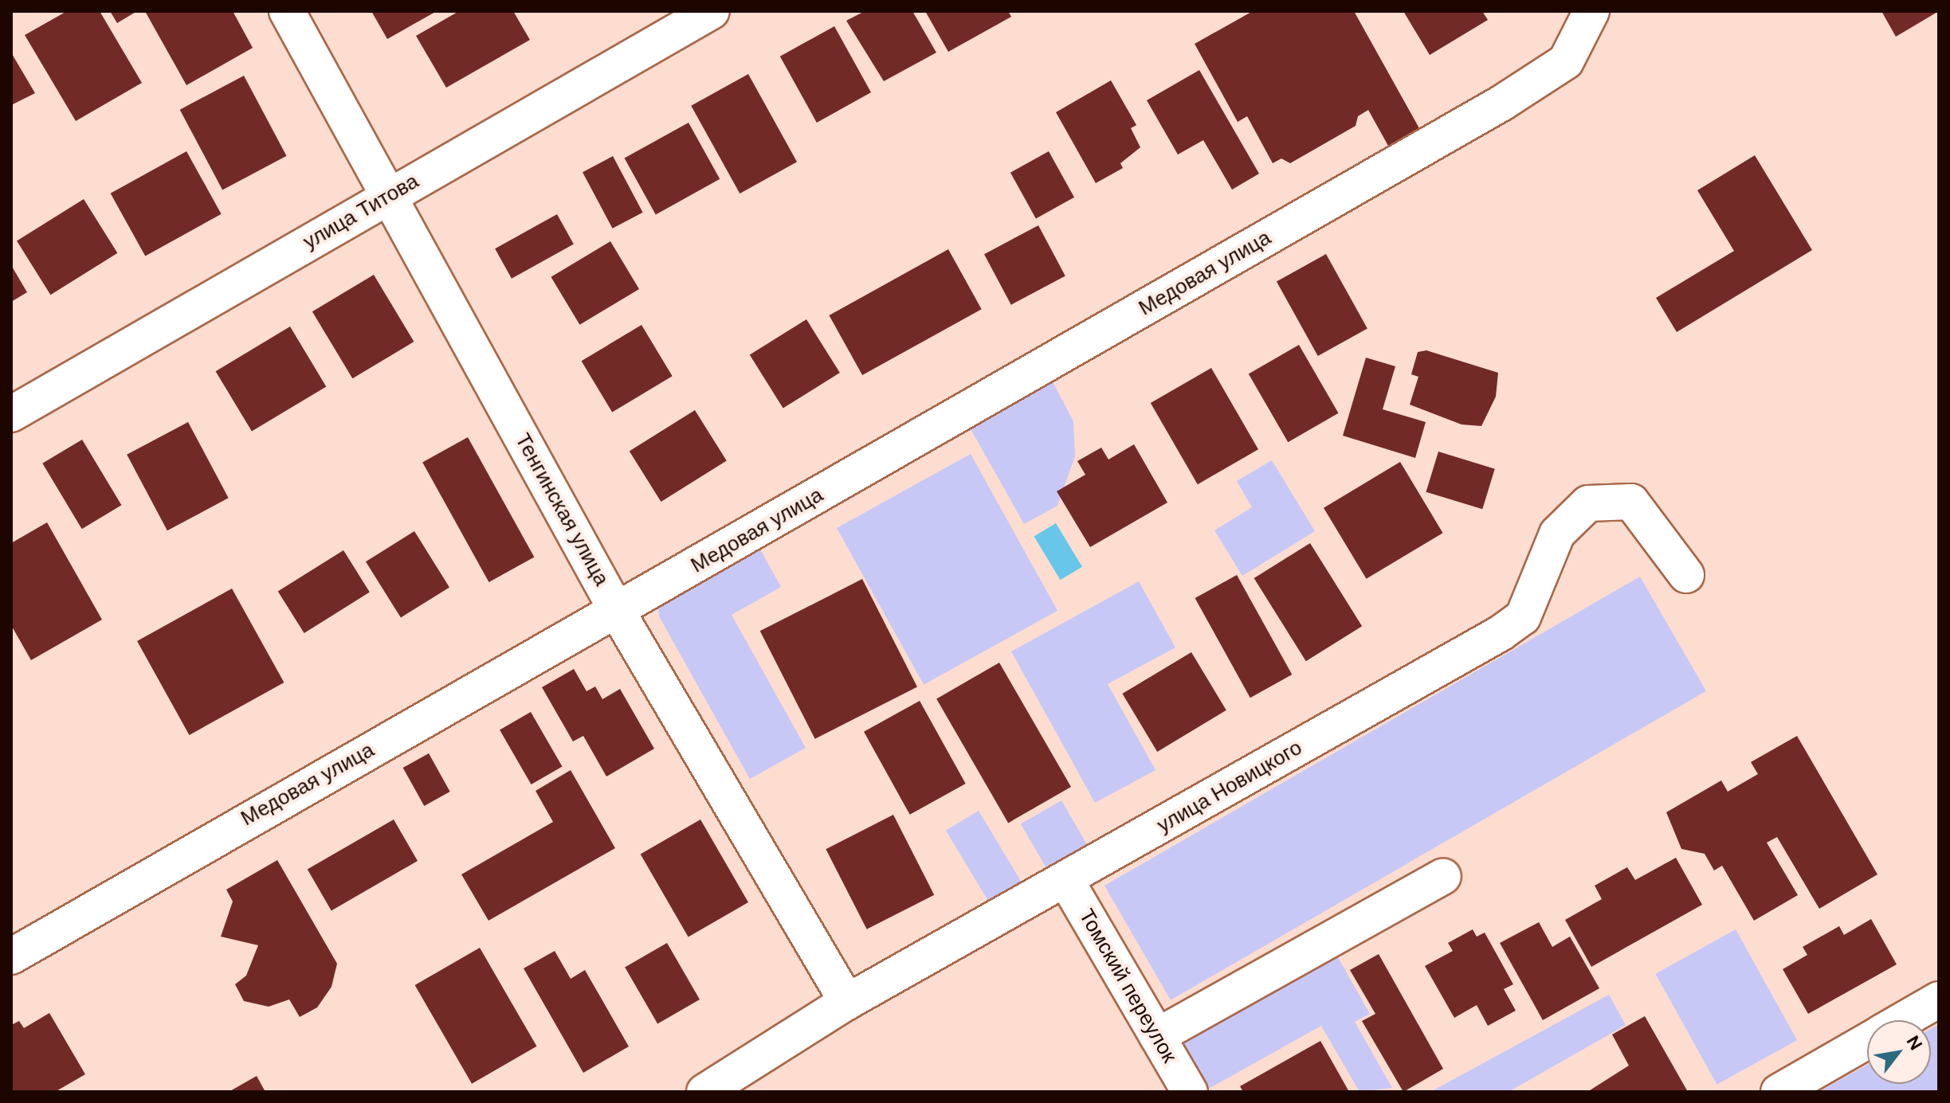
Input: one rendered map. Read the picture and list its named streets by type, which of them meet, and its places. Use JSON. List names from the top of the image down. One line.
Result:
{"streets":{"street":["улица Титова","Медовая улица","Тенгинская улица","улица Новицкого","Томский переулок"]},"crossings":[["улица Титова","Тенгинская улица"],["Медовая улица","Тенгинская улица"],["Тенгинская улица","улица Новицкого"],["улица Новицкого","Томский переулок"]],"north":"top right"}
